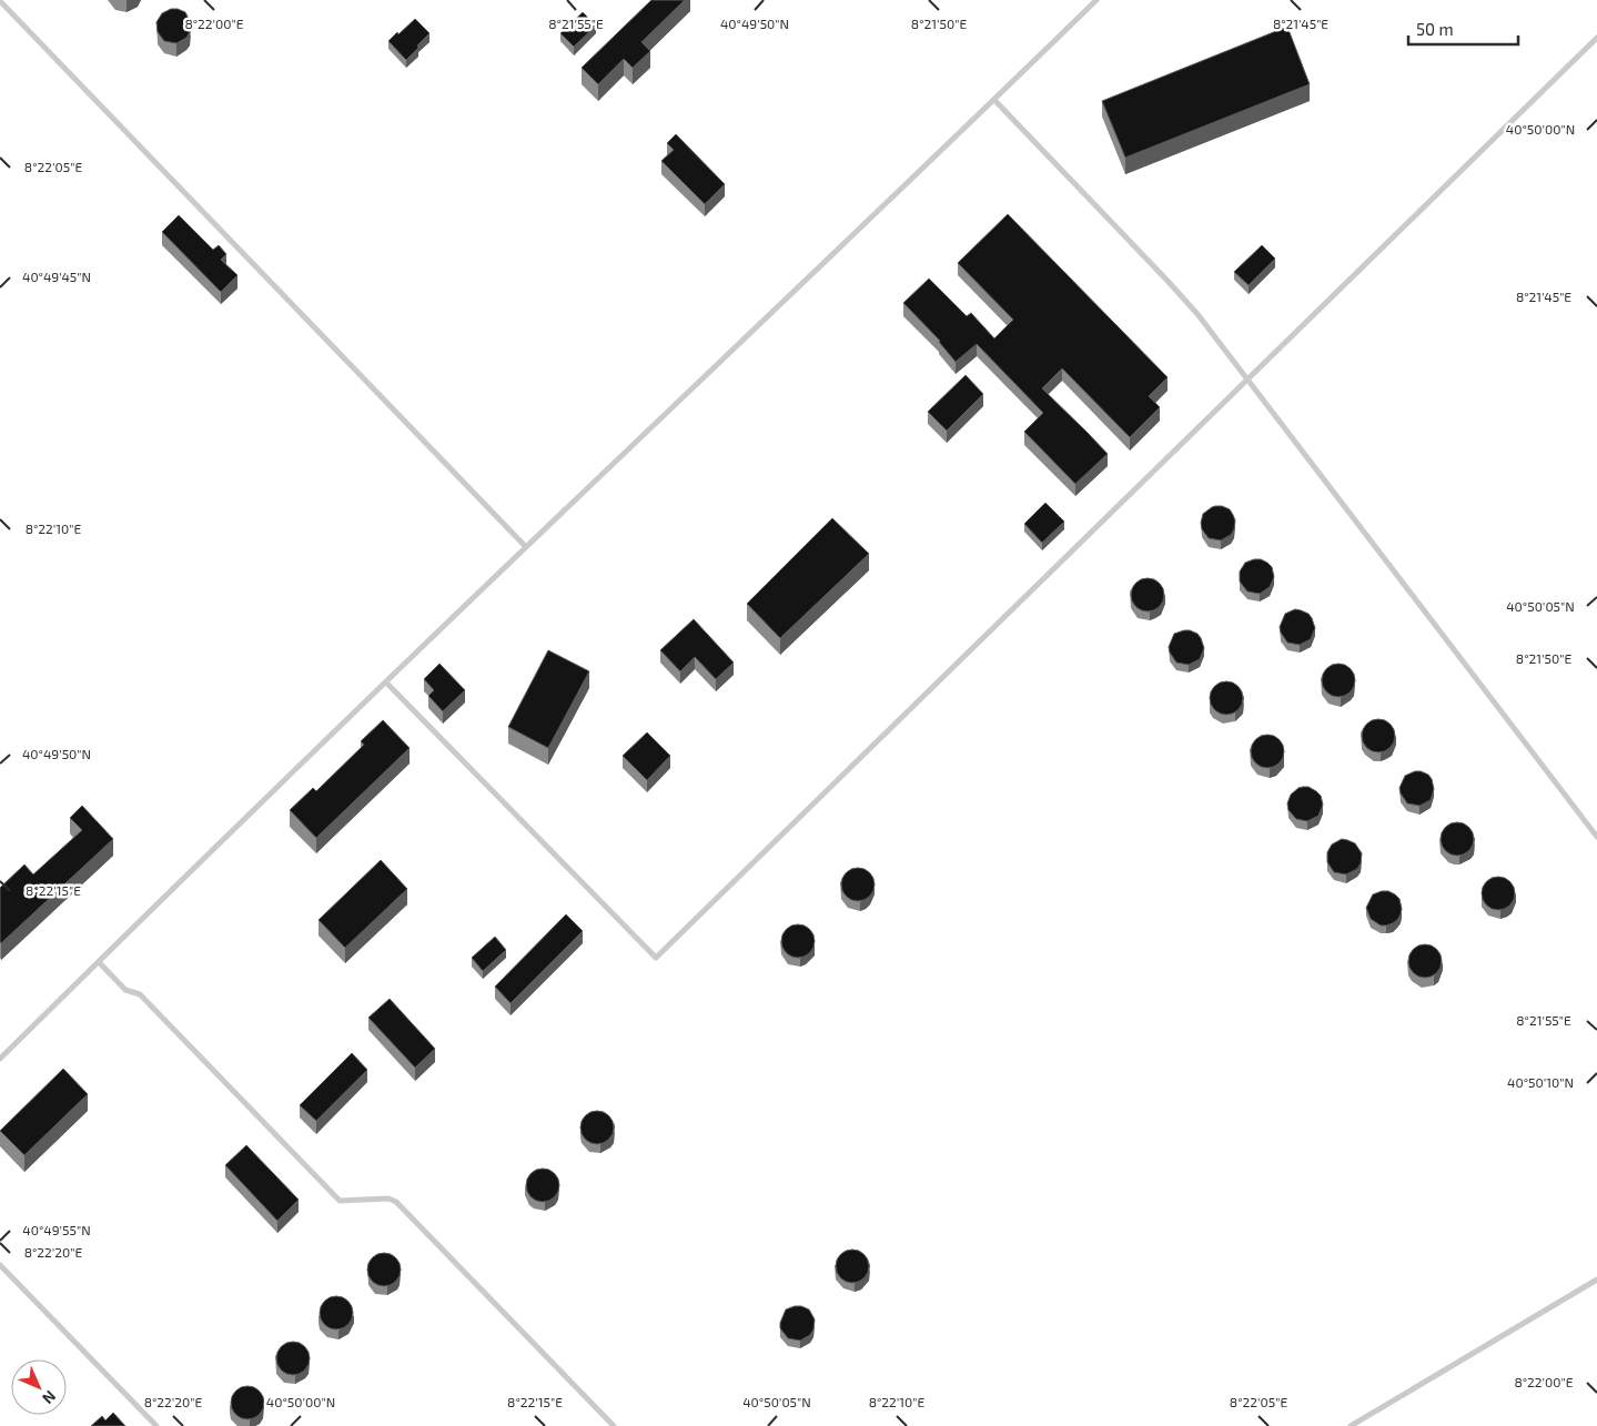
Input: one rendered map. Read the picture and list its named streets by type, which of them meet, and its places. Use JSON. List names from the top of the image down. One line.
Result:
{"scale_bar":"50 m","north":"bottom right","coordinates":["8°22'00\"E","8°21'55\"E","40°49'50\"N","8°21'50\"E","8°21'45\"E","40°50'00\"N","8°22'05\"E","40°49'45\"N","8°22'10\"E","40°50'05\"N","8°22'15\"E","40°50'10\"N","40°49'55\"N","8°22'20\"E"]}
